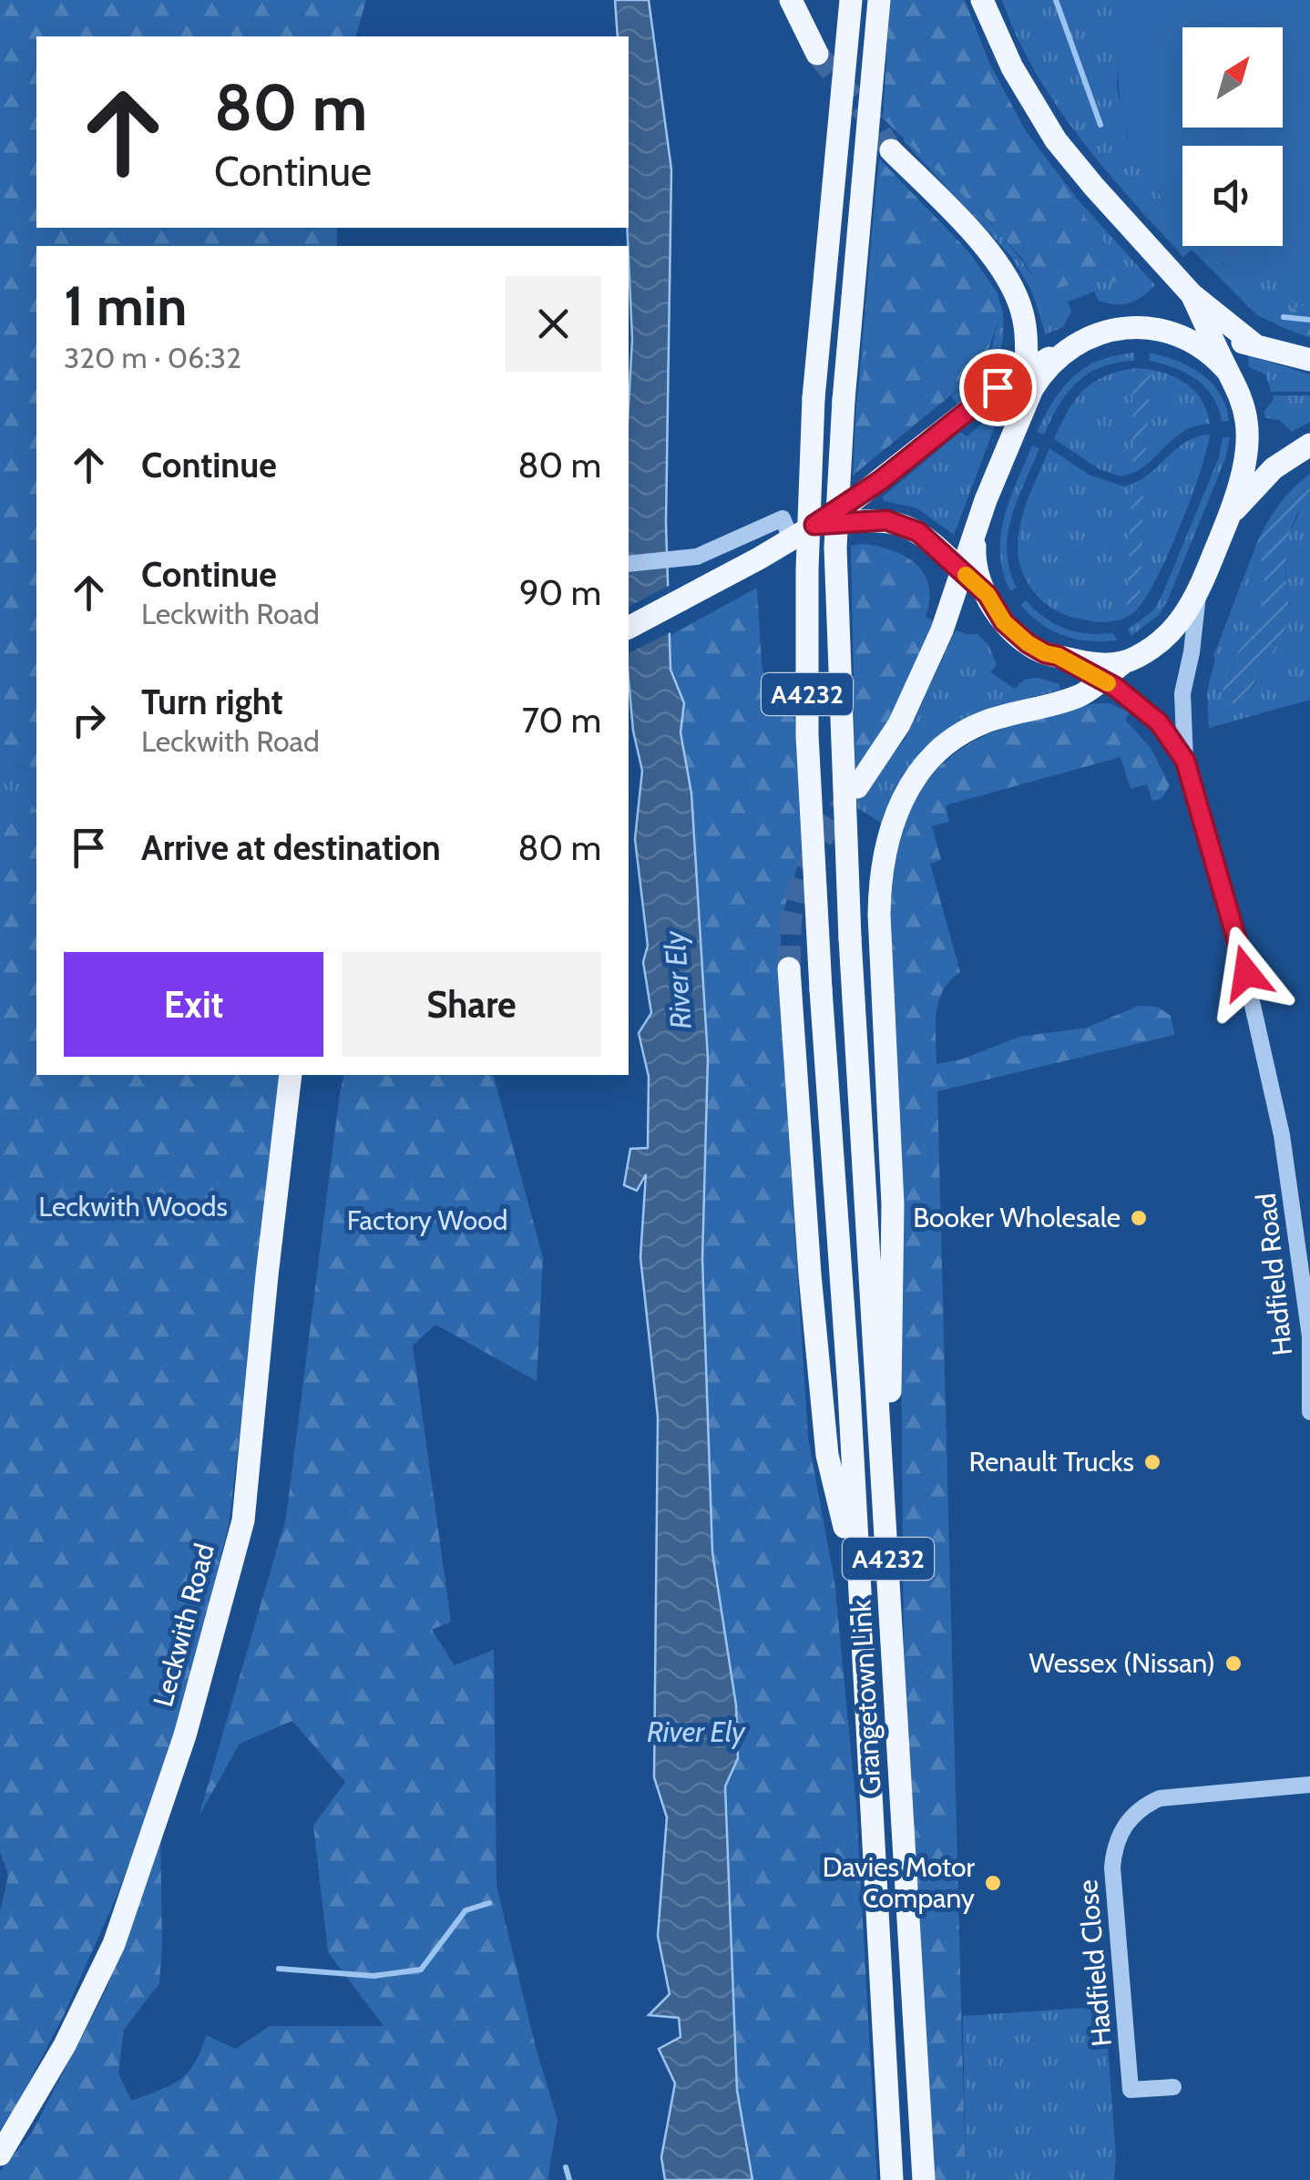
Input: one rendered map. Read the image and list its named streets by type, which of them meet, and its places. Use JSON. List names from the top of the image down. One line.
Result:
{"streets":{"main road":["A4232","Leckwith Road","Grangetown Link"],"street":["Hadfield Road","Hadfield Close"]},"water":["River Ely"],"parks":["Leckwith Woods","Factory Wood"],"places":["Booker Wholesale","Renault Trucks","Wessex (Nissan)","Davies Motor Company"],"north":"top right","page":{"turn":["80 m","Continue"],"heading":["1 min","320 m · 06:32"],"list":[{"name":"Continue","value":"80 m"},{"name":"Continue","note":"Leckwith Road","value":"90 m"},{"name":"Turn right","note":"Leckwith Road","value":"70 m"},{"name":"Arrive at destination","value":"80 m"}],"buttons":["Exit","Share"]}}
